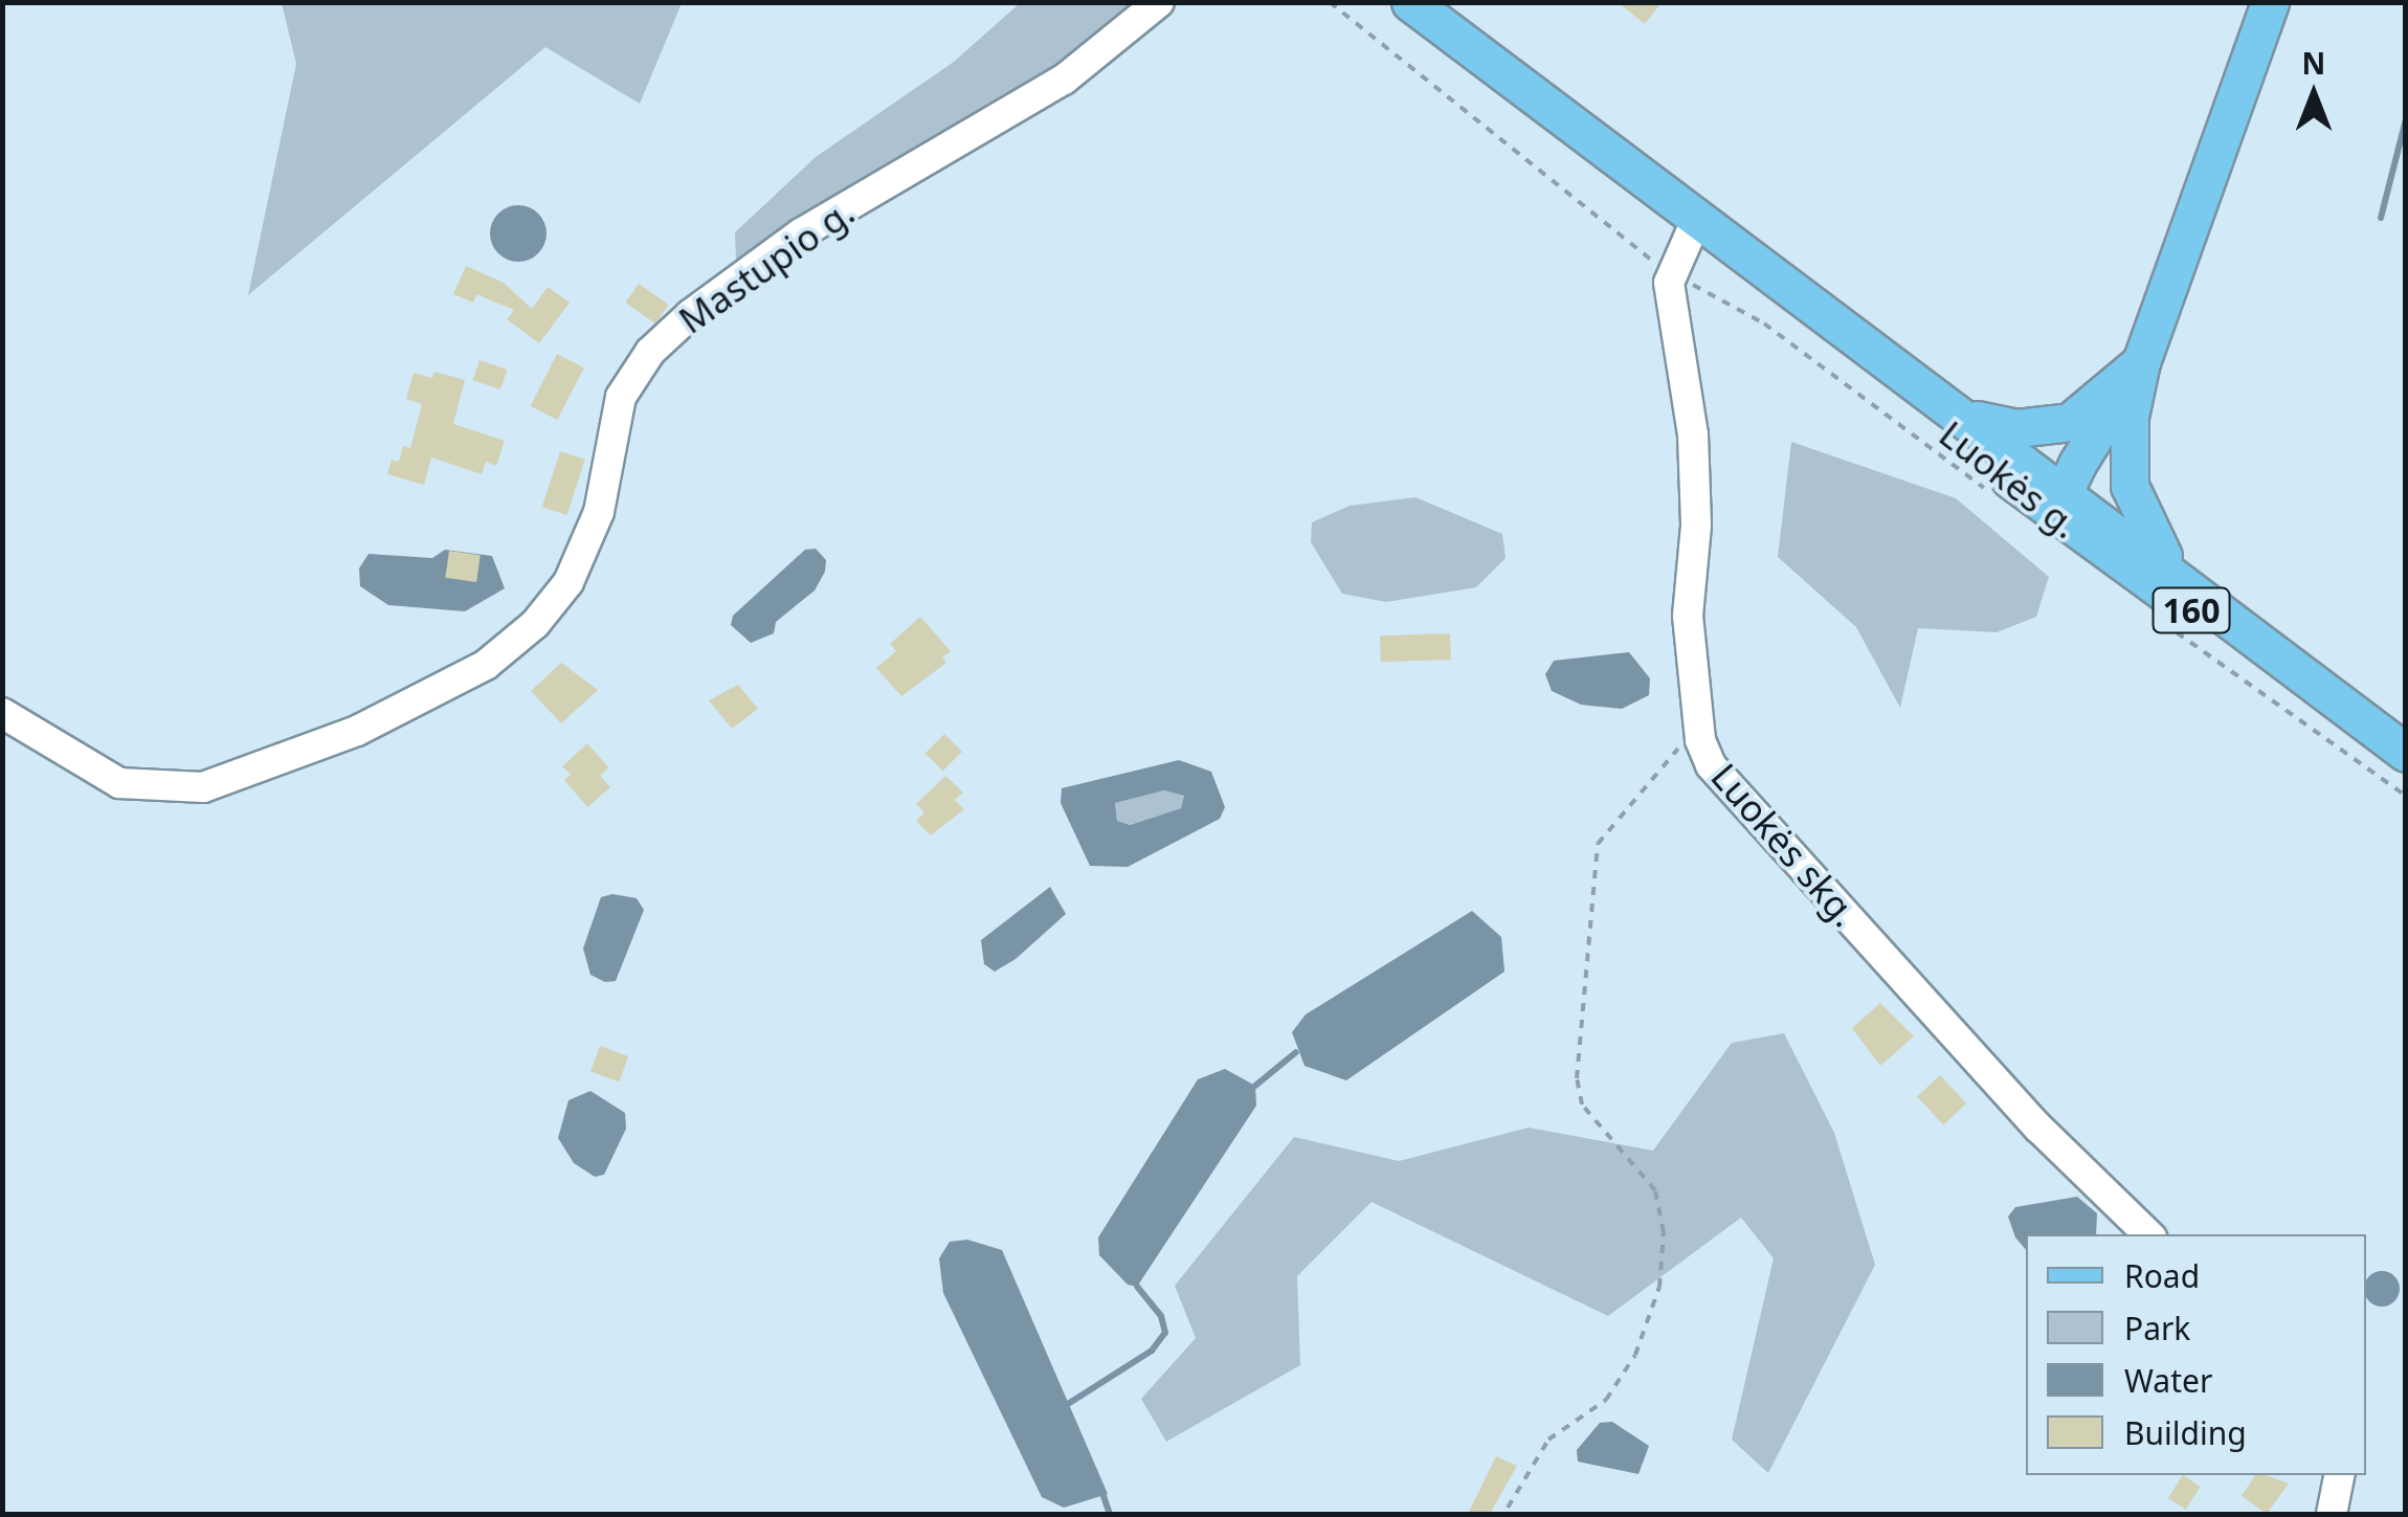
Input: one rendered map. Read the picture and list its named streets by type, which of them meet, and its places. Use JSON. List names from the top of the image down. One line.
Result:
{"streets":{"main road":["Luokės g.","160"],"street":["Mastupio g.","Luokės skg."]},"crossings":[["Luokės g.","160"],["Luokės g.","Luokės skg."]],"legend":["Road","Park","Water","Building"],"north":"top"}
